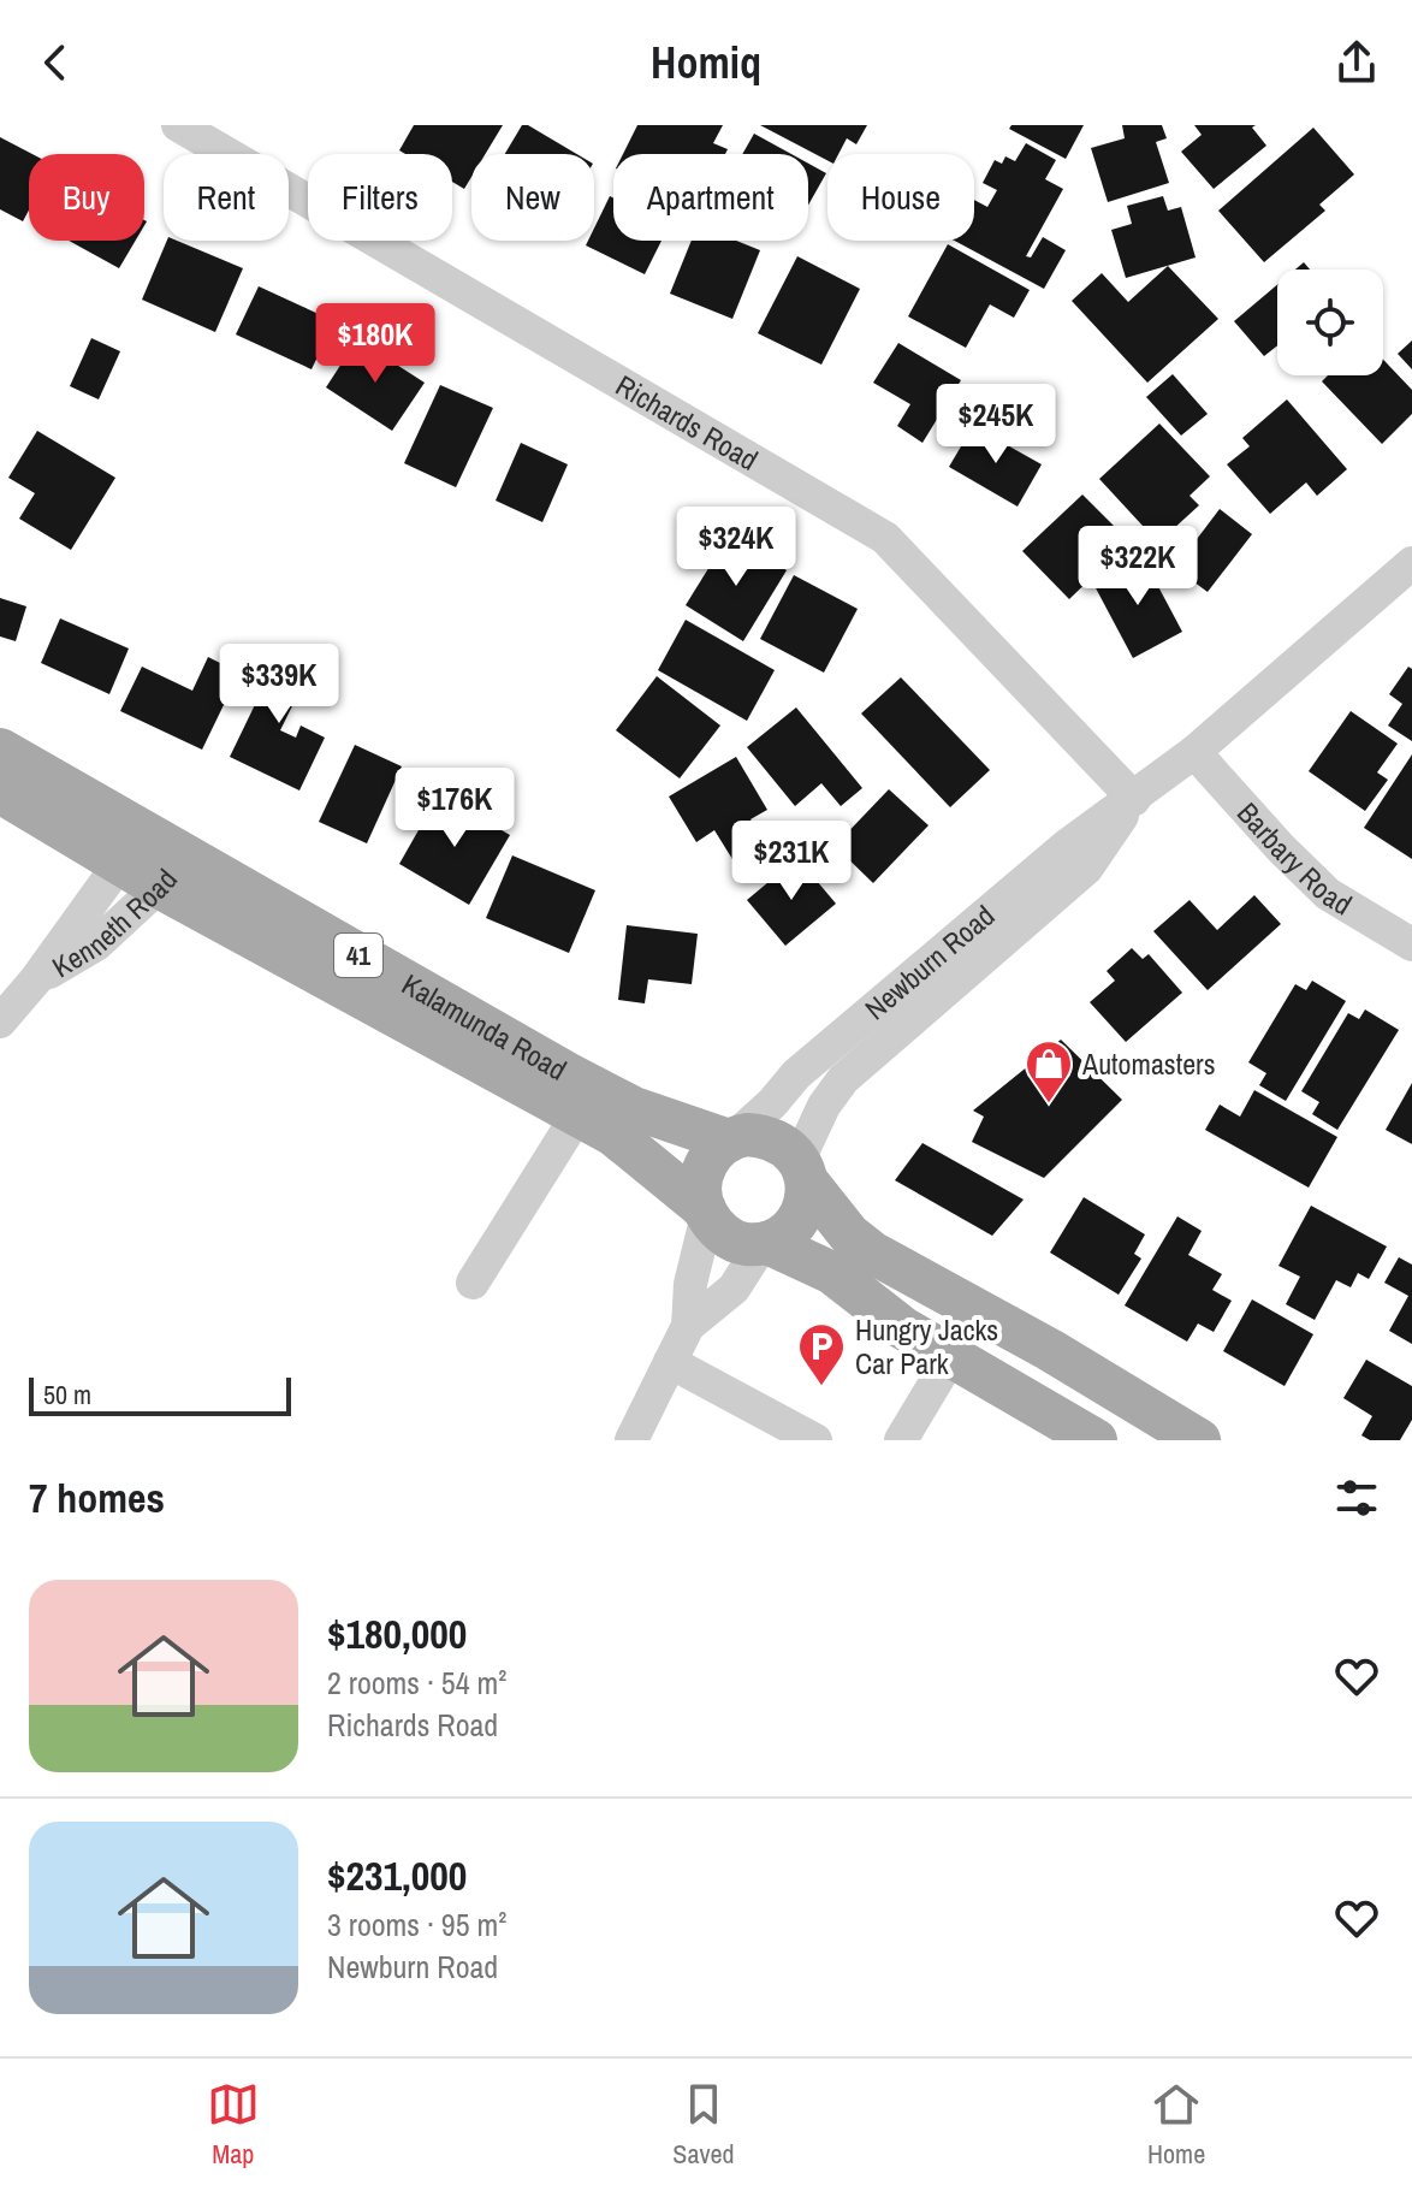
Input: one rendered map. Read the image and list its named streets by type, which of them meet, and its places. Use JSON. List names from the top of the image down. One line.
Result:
{"streets":{"main road":["41","Kalamunda Road"],"street":["Richards Road","Barbary Road","Kenneth Road","Newburn Road"]},"crossings":[["Richards Road","Newburn Road"],["Barbary Road","Newburn Road"],["Kenneth Road","Kalamunda Road"],["Newburn Road","Kalamunda Road"]],"places":{"shop":["Automasters"],"parking":["Hungry Jacks Car Park"]},"scale_bar":"50 m","page":{"header":"Homiq","chip":["Buy","Rent","Filters","New","Apartment","House"],"price":["$180K","$245K","$324K","$322K","$339K","$176K","$231K"],"scale":"50 m","heading":"7 homes","list":[{"name":"$180,000","note":"2 rooms · 54 m² · Richards Road"},{"name":"$231,000","note":"3 rooms · 95 m² · Newburn Road"}],"tabs":["Map","Saved","Home"]}}
